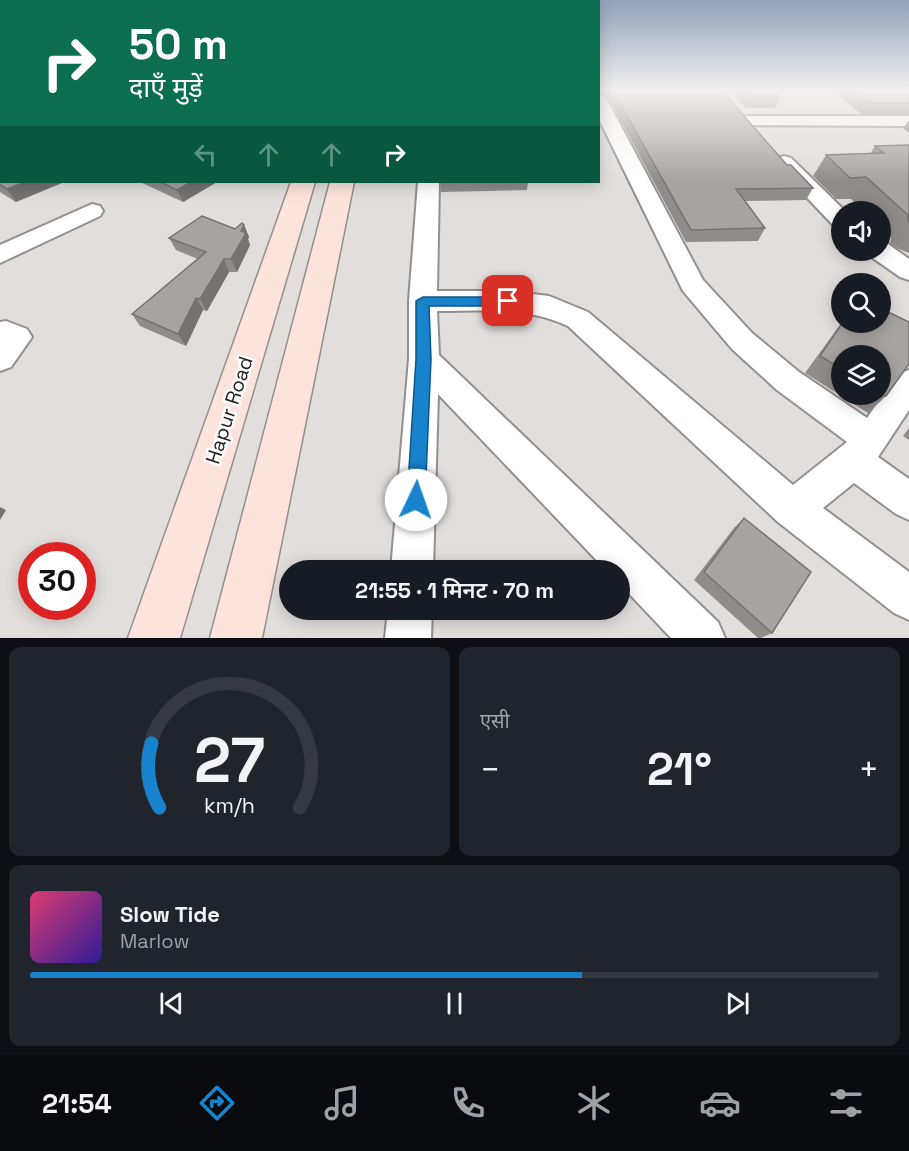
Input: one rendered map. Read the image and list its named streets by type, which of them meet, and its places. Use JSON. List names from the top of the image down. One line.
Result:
{"streets":{"main road":["Hapur Road"]},"page":{"turn":["50 m","दाएँ मुड़ें"],"limit":"30","trip":"21:55 · 1 मिनट · 70 m","tile":"एसी","heat":["−","21°","+"],"song":["Slow Tide","Marlow"],"tabs":"21:54","gauge":["27","km/h"]}}
